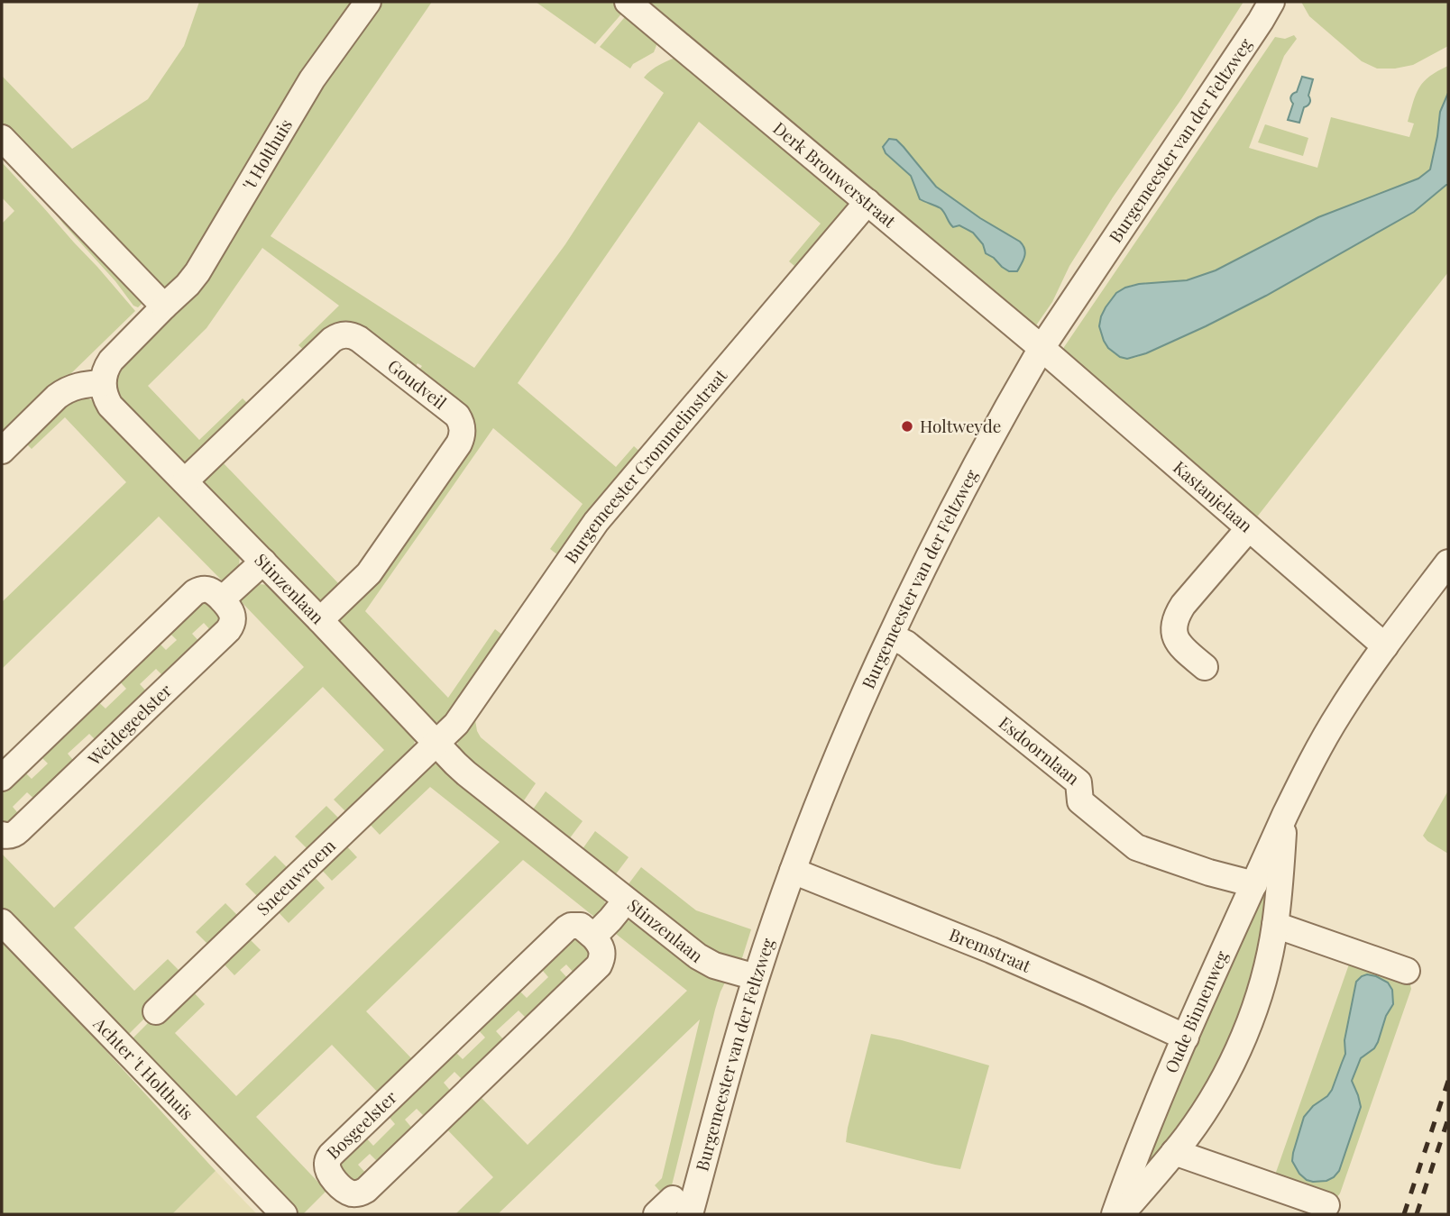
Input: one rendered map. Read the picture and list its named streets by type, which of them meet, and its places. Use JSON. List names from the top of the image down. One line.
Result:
{"streets":{"street":["Burgemeester van der Feltzweg","'t Holthuis","Derk Brouwerstraat","Goudveil","Burgemeester Crommelinstraat","Kastanjelaan","Stinzenlaan","Weidegeelster","Esdoornlaan","Sneeuwroem","Bremstraat","Oude Binnenweg","Achter 't Holthuis","Bosgeelster"]},"crossings":[["Burgemeester van der Feltzweg","Derk Brouwerstraat"],["Burgemeester van der Feltzweg","Kastanjelaan"],["Burgemeester van der Feltzweg","Stinzenlaan"],["Burgemeester van der Feltzweg","Esdoornlaan"],["Burgemeester van der Feltzweg","Bremstraat"],["Derk Brouwerstraat","Burgemeester Crommelinstraat"],["Derk Brouwerstraat","Kastanjelaan"],["Goudveil","Stinzenlaan"],["Burgemeester Crommelinstraat","Stinzenlaan"],["Burgemeester Crommelinstraat","Sneeuwroem"],["Kastanjelaan","Oude Binnenweg"],["Stinzenlaan","Sneeuwroem"],["Esdoornlaan","Oude Binnenweg"],["Bremstraat","Oude Binnenweg"]],"places":["Holtweyde"]}
